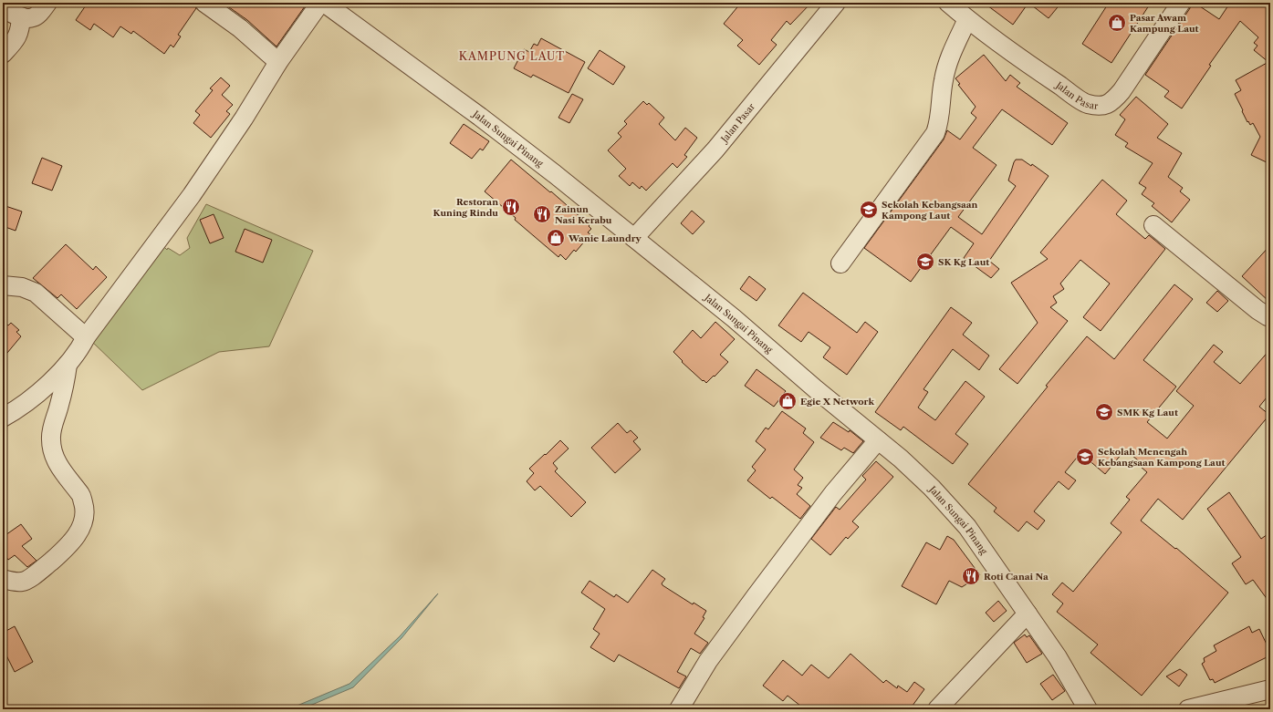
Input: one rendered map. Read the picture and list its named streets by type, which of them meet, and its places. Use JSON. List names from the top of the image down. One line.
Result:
{"streets":{"street":["Jalan Pasar","Jalan Sungai Pinang"]},"crossings":[["Jalan Pasar","Jalan Sungai Pinang"]],"districts":["KAMPUNG LAUT"],"places":{"shop":["Pasar Awam Kampung Laut","Wanie Laundry","Egie X Network"],"restaurant":["Restoran Kuning Rindu","Zainun Nasi Kerabu","Roti Canai Na"],"school or university":["Sekolah Kebangsaan Kampong Laut","SK Kg Laut","SMK Kg Laut","Sekolah Menengah Kebangsaan Kampong Laut"]}}
